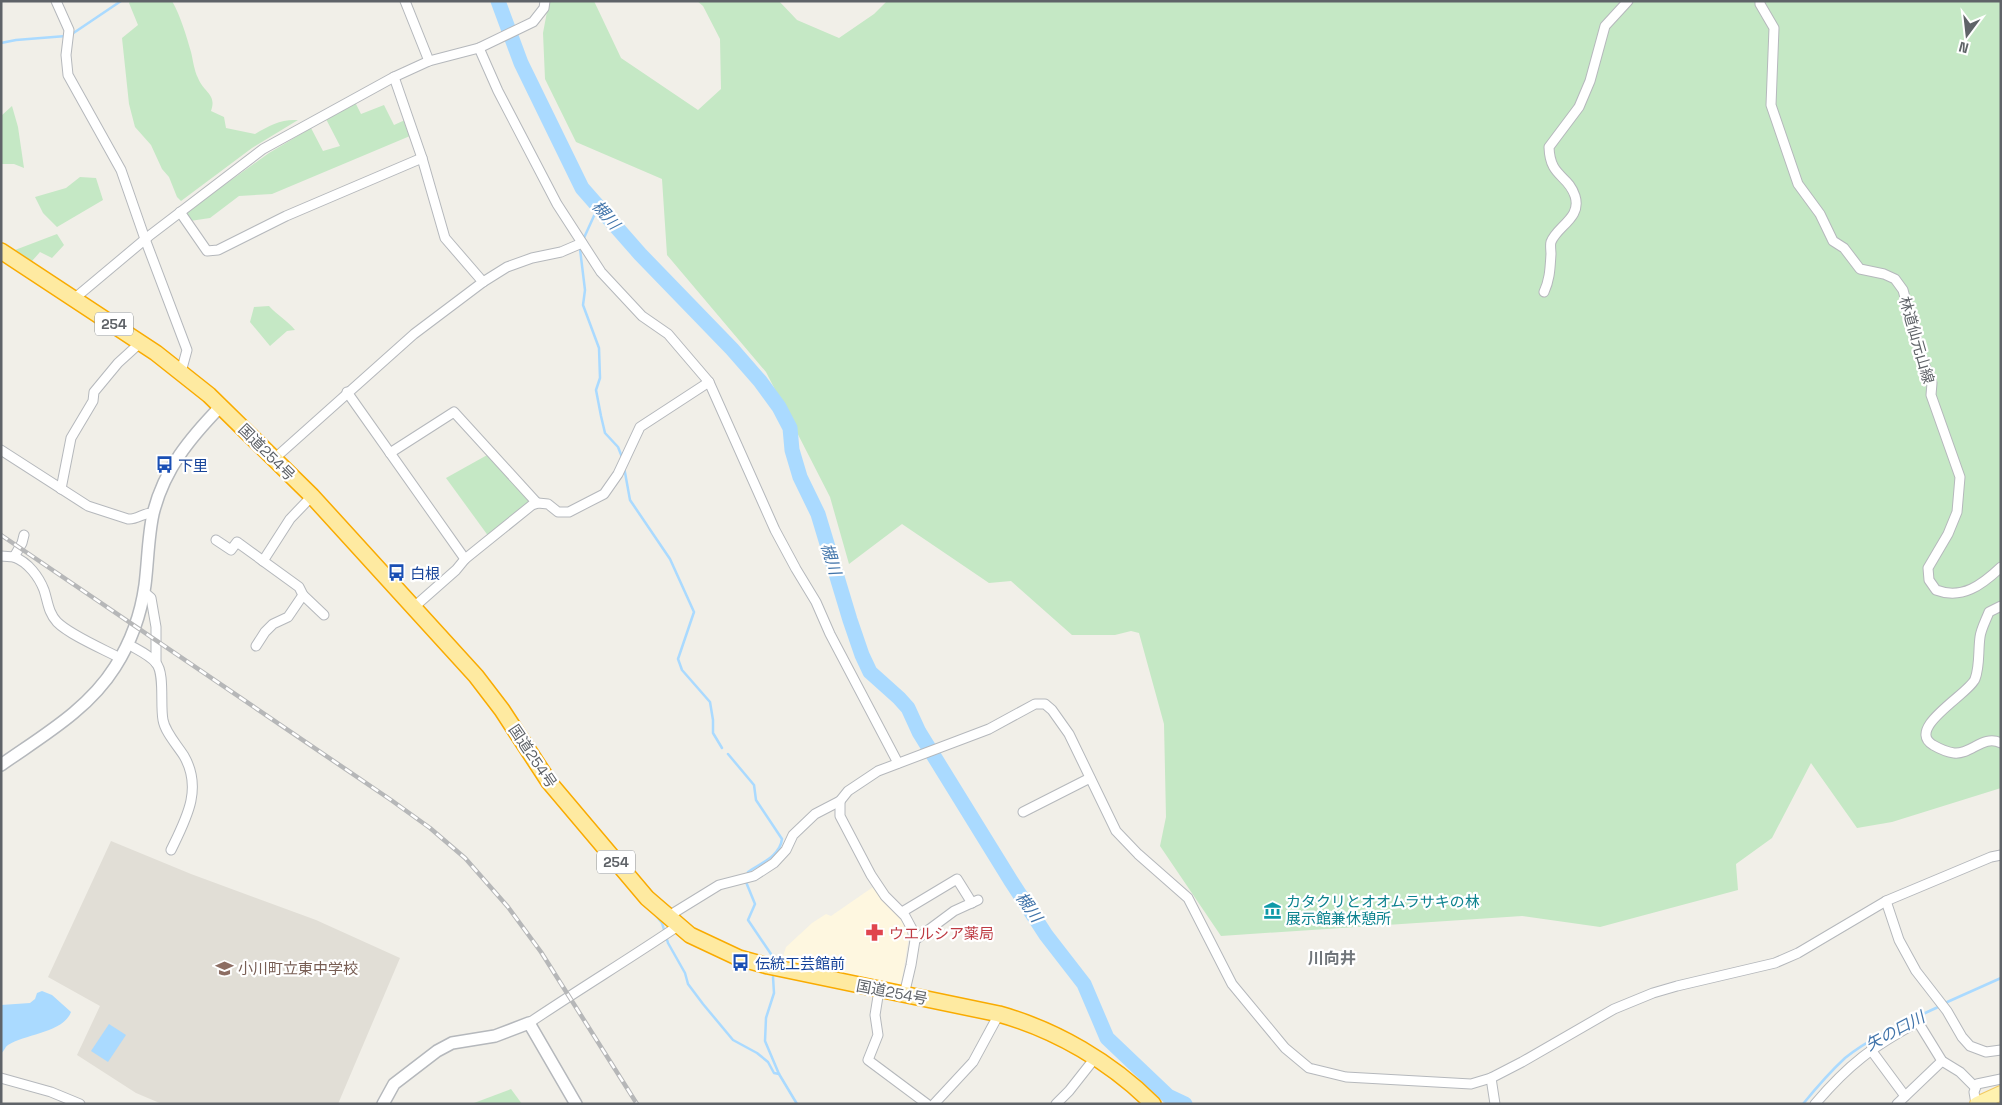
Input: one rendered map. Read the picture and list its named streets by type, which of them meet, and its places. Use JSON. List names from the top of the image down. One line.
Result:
{"streets":{"highway":["254","国道254号"],"street":["林道仙元山線"]},"districts":["川向井"],"water":["槻川","矢の口川"],"places":{"bus stop":["下里","白根","伝統工芸館前"],"museum":["カタクリとオオムラサキの林 展示館兼休憩所"],"pharmacy":["ウエルシア薬局"],"school or university":["小川町立東中学校"]},"north":"bottom"}
